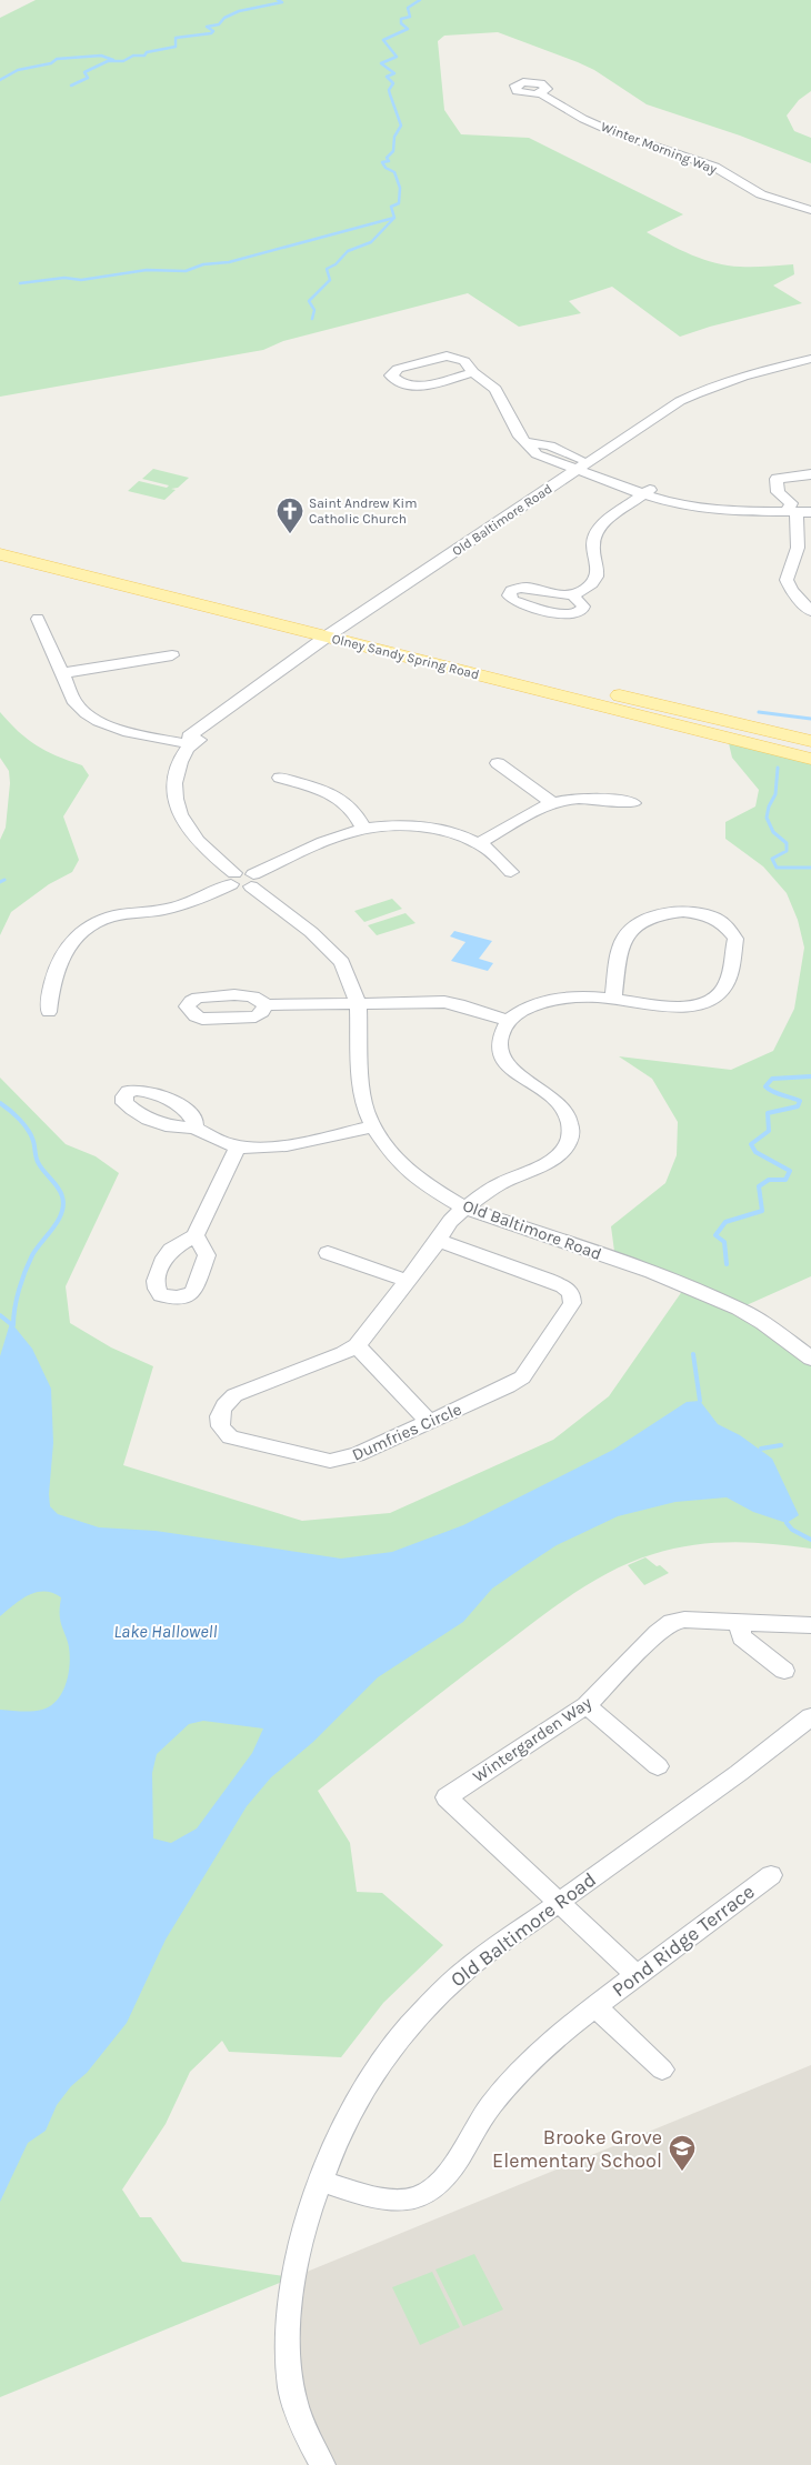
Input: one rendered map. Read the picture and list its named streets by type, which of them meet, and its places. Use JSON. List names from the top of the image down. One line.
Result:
{"streets":{"main road":["Olney Sandy Spring Road"],"street":["Winter Morning Way","Old Baltimore Road","Dumfries Circle","Wintergarden Way","Pond Ridge Terrace"]},"crossings":[["Old Baltimore Road","Olney Sandy Spring Road"],["Old Baltimore Road","Dumfries Circle"],["Old Baltimore Road","Wintergarden Way"],["Old Baltimore Road","Pond Ridge Terrace"]],"water":["Lake Hallowell"],"places":{"church":["Saint Andrew Kim Catholic Church"],"school or university":["Brooke Grove Elementary School"]}}
